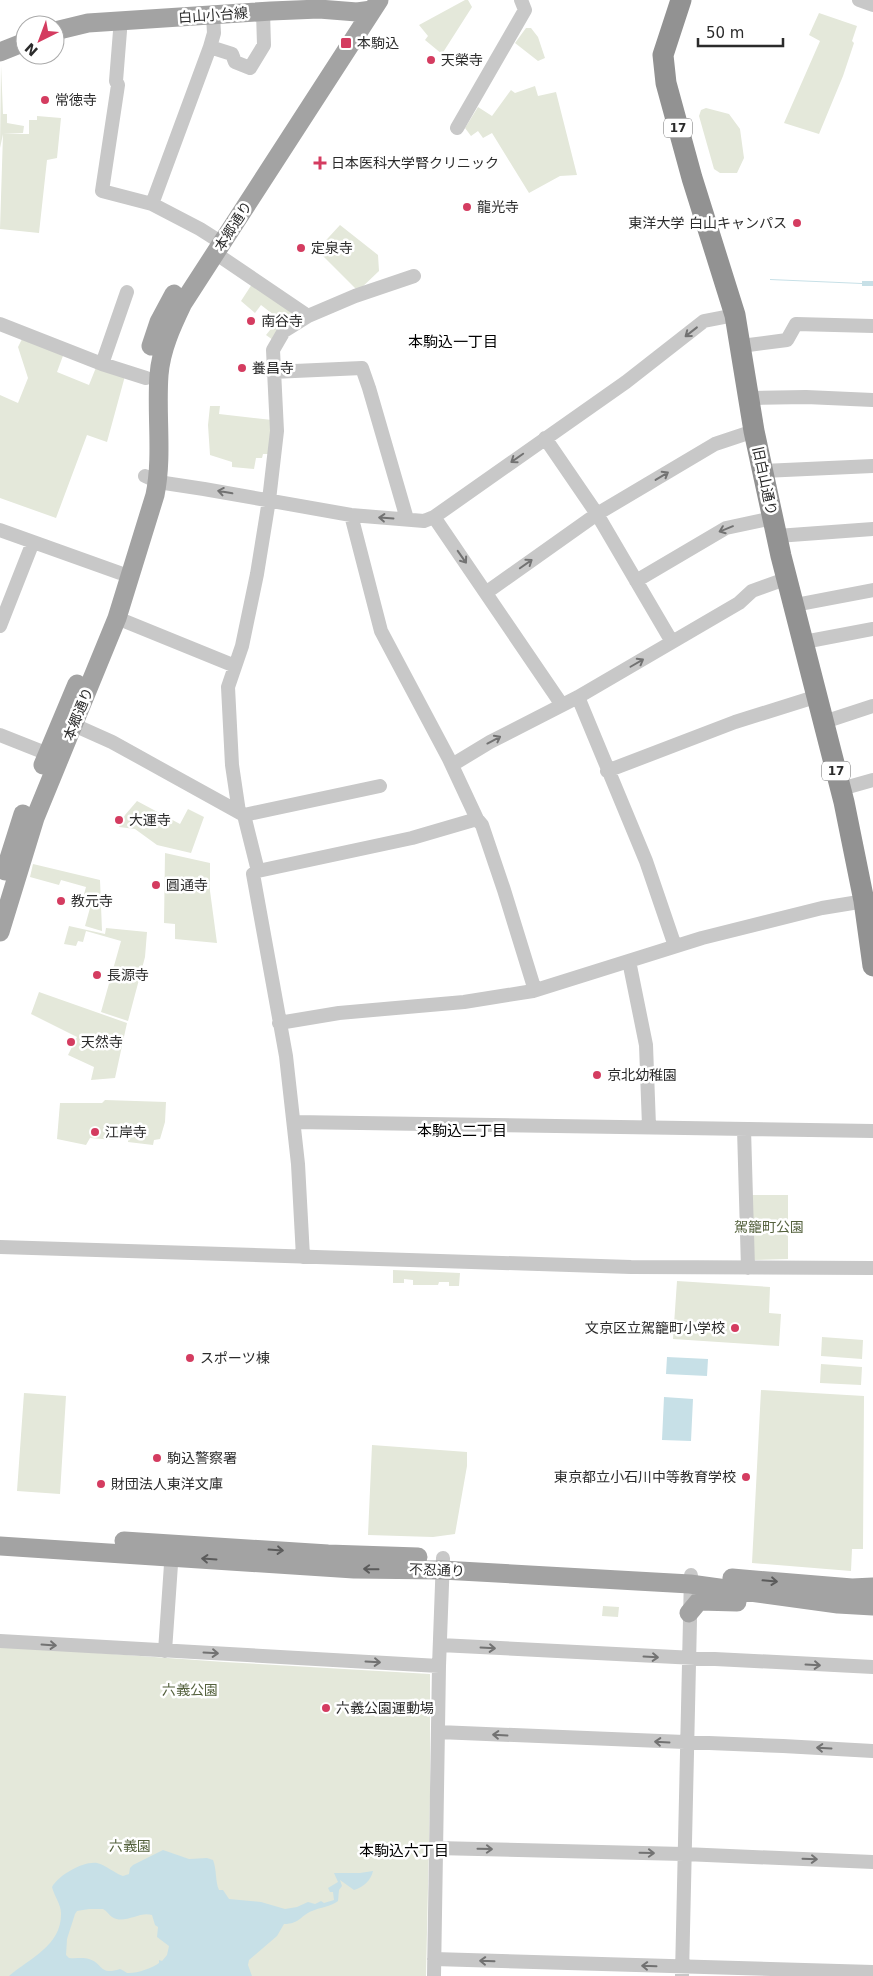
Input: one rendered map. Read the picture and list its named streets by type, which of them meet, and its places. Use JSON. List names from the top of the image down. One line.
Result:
{"streets":{"highway":["17","旧白山通り"],"main road":["白山小台線","本郷通り","不忍通り"]},"crossings":[["白山小台線","本郷通り"]],"districts":["本駒込一丁目","本駒込二丁目","本駒込六丁目"],"parks":["駕籠町公園","六義公園","六義園"],"places":{"transit":["本駒込"],"other":["天榮寺","常徳寺","龍光寺","東洋大学 白山キャンパス","定泉寺","南谷寺","養昌寺","大運寺","圓通寺","教元寺","長源寺","天然寺","京北幼稚園","江岸寺","文京区立駕籠町小学校","スポーツ棟","駒込警察署","東京都立小石川中等教育学校","財団法人東洋文庫","六義公園運動場"],"health":["日本医科大学腎クリニック"]},"scale_bar":"50 m","north":"bottom left"}
